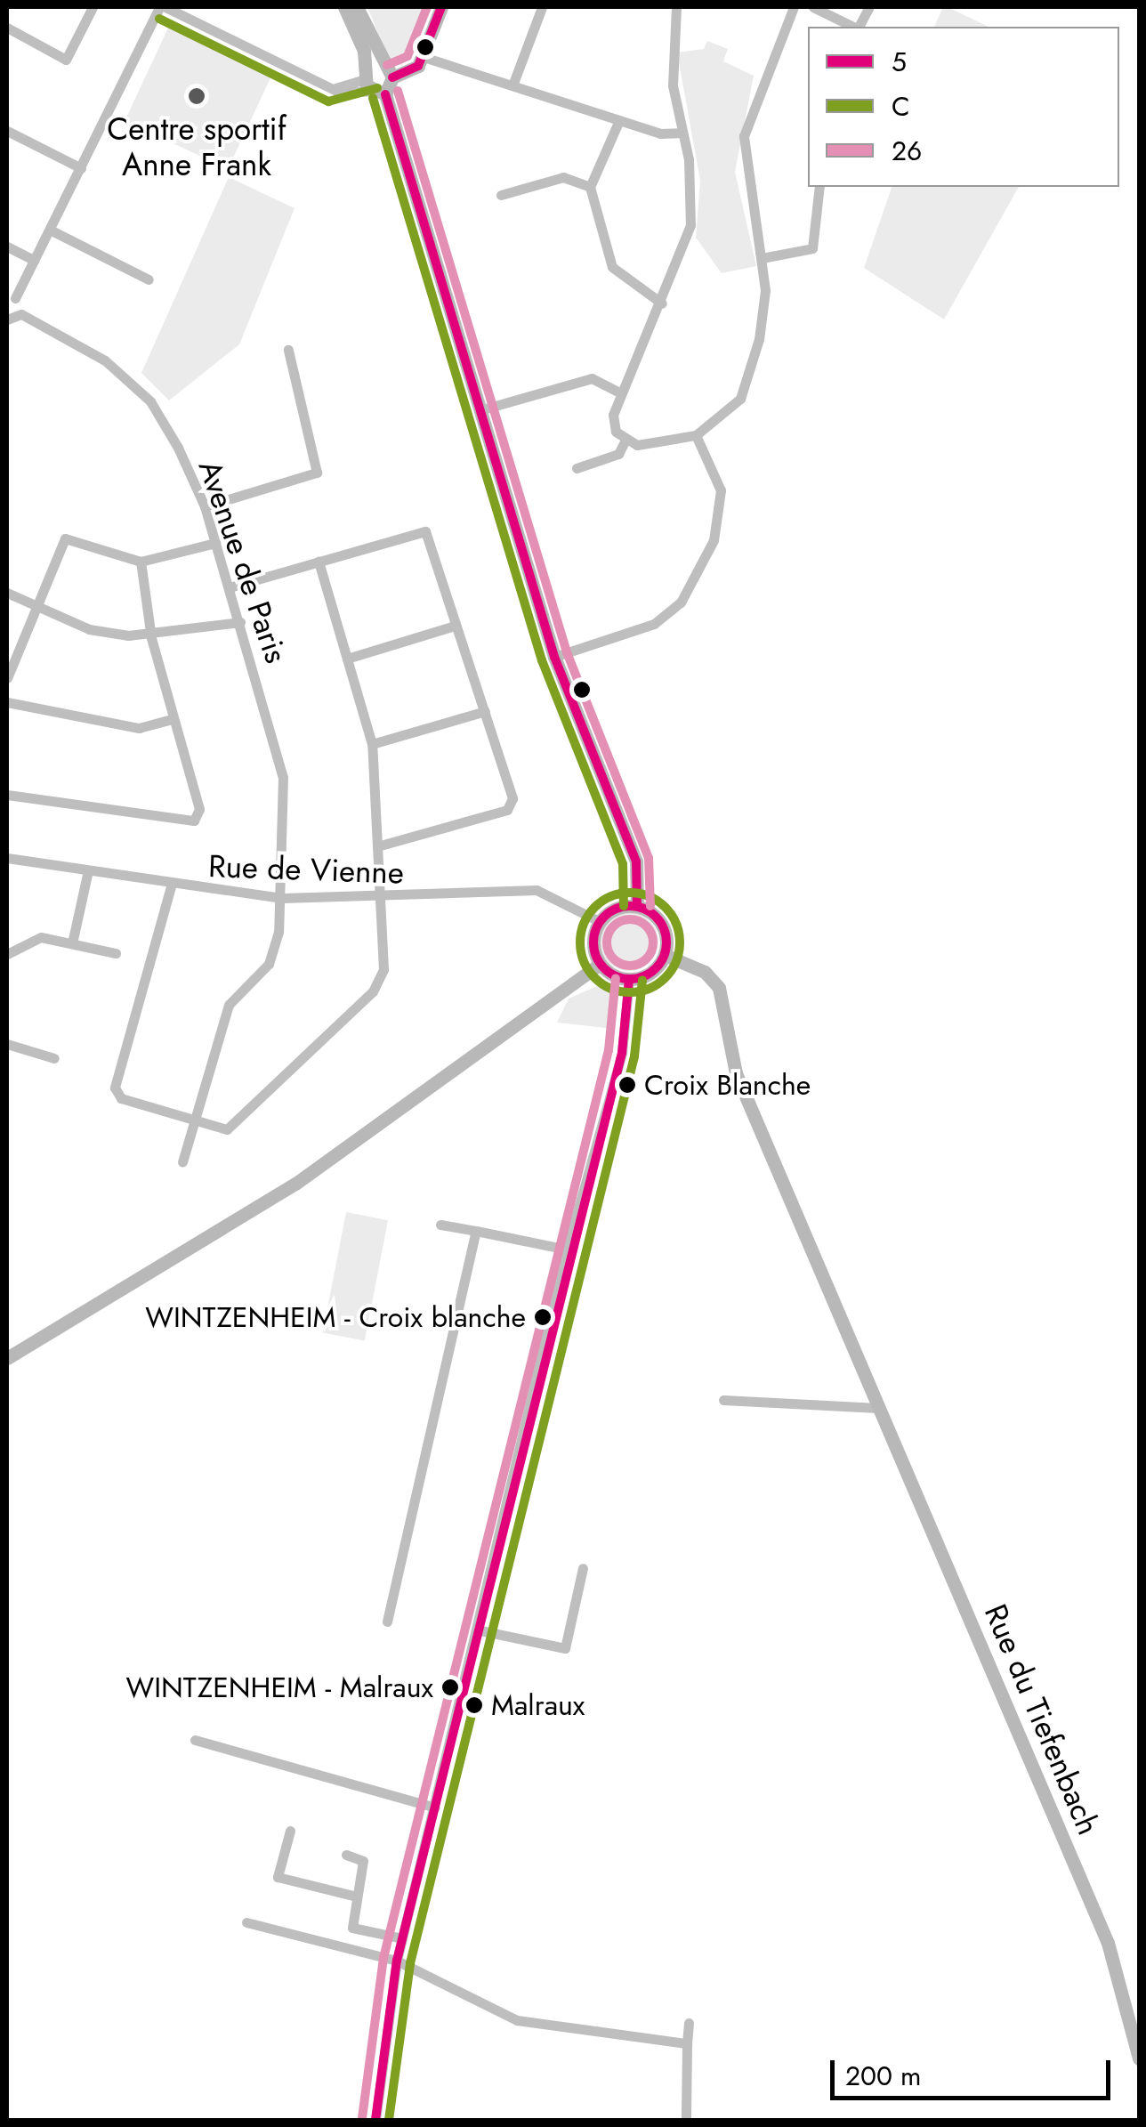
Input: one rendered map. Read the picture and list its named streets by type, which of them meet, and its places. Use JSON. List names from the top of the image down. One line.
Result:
{"streets":{"main road":["Rue du Tiefenbach"],"street":["Avenue de Paris","Rue de Vienne"]},"crossings":[["Avenue de Paris","Rue de Vienne"],["Rue de Vienne","Rue du Tiefenbach"]],"places":["Centre sportif Anne Frank","Croix Blanche","WINTZENHEIM - Croix blanche","WINTZENHEIM - Malraux","Malraux"],"lines":["transit line 5","transit line 26","transit line C"],"legend":["5","C","26"],"scale_bar":"200 m"}
